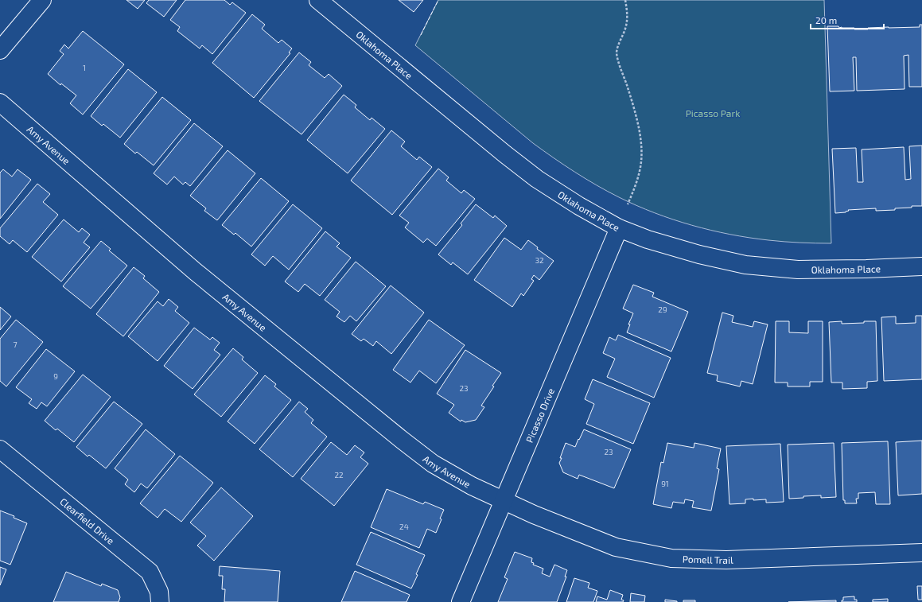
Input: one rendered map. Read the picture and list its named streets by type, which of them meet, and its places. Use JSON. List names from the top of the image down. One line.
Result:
{"streets":{"street":["Oklahoma Place","Amy Avenue","Picasso Drive","Clearfield Drive","Pomell Trail"]},"crossings":[["Oklahoma Place","Picasso Drive"],["Amy Avenue","Picasso Drive"],["Amy Avenue","Pomell Trail"],["Picasso Drive","Pomell Trail"]],"parks":["Picasso Park"],"house_numbers":["1","32","29","7","9","23","23","22","91","24"],"scale_bar":"20 m"}
